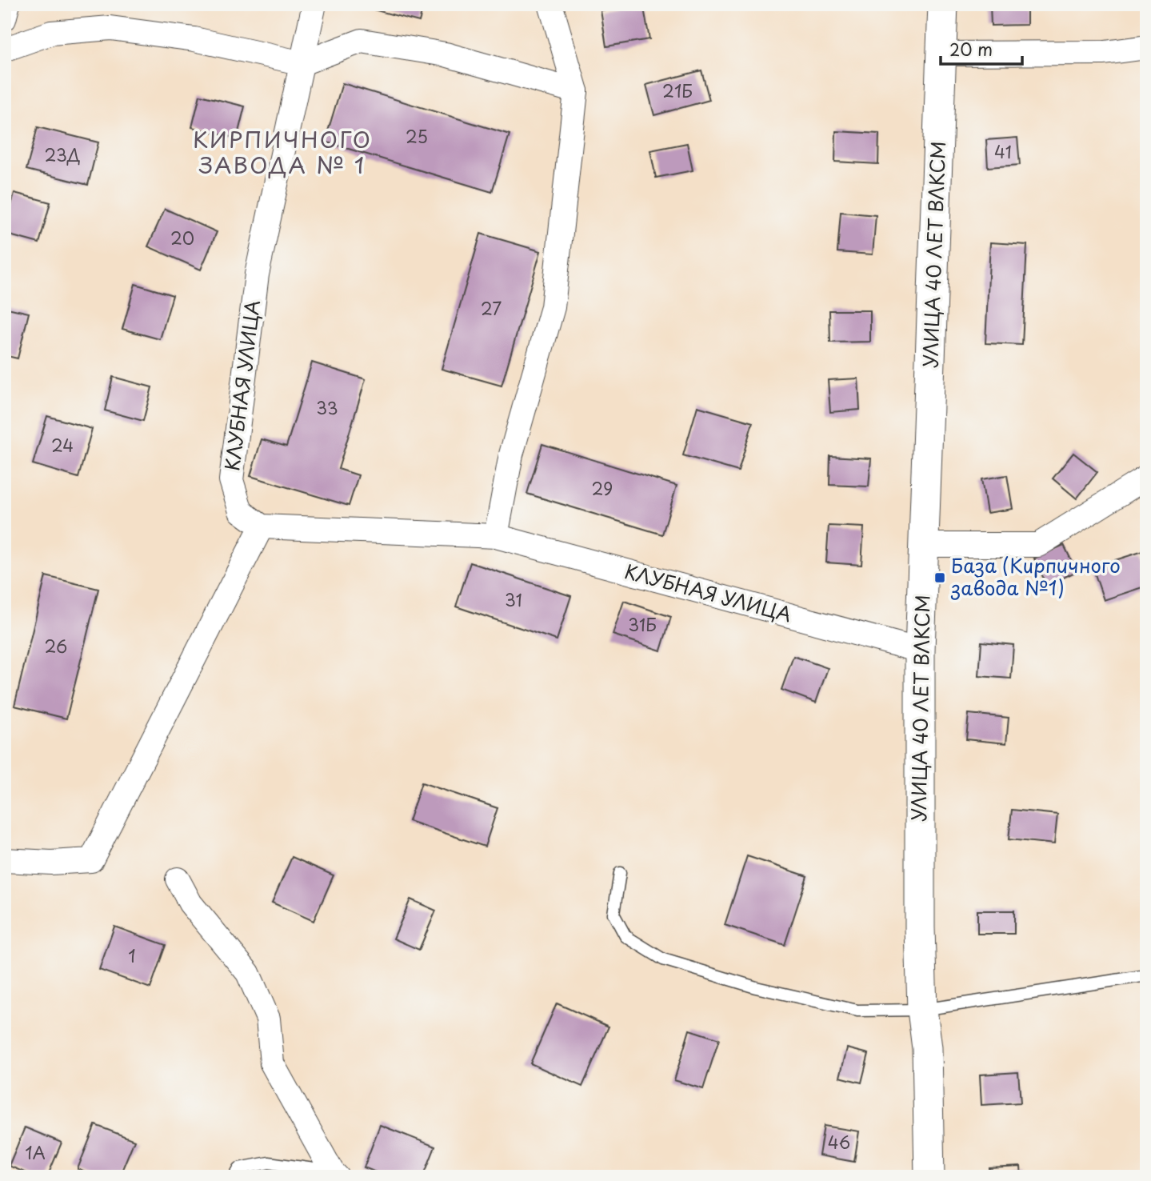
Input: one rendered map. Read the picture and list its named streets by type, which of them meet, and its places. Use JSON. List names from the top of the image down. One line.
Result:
{"streets":{"street":["УЛИЦА 40 ЛЕТ ВЛКСМ","КЛУБНАЯ УЛИЦА"]},"crossings":[["УЛИЦА 40 ЛЕТ ВЛКСМ","КЛУБНАЯ УЛИЦА"]],"districts":["КИРПИЧНОГО ЗАВОДА № 1"],"places":{"transit":["База (Кирпичного завода №1)"]},"house_numbers":["21Б","25","41","23Д","20","27","33","24","29","31","31Б","26","1","46","1А"],"scale_bar":"20 m"}
